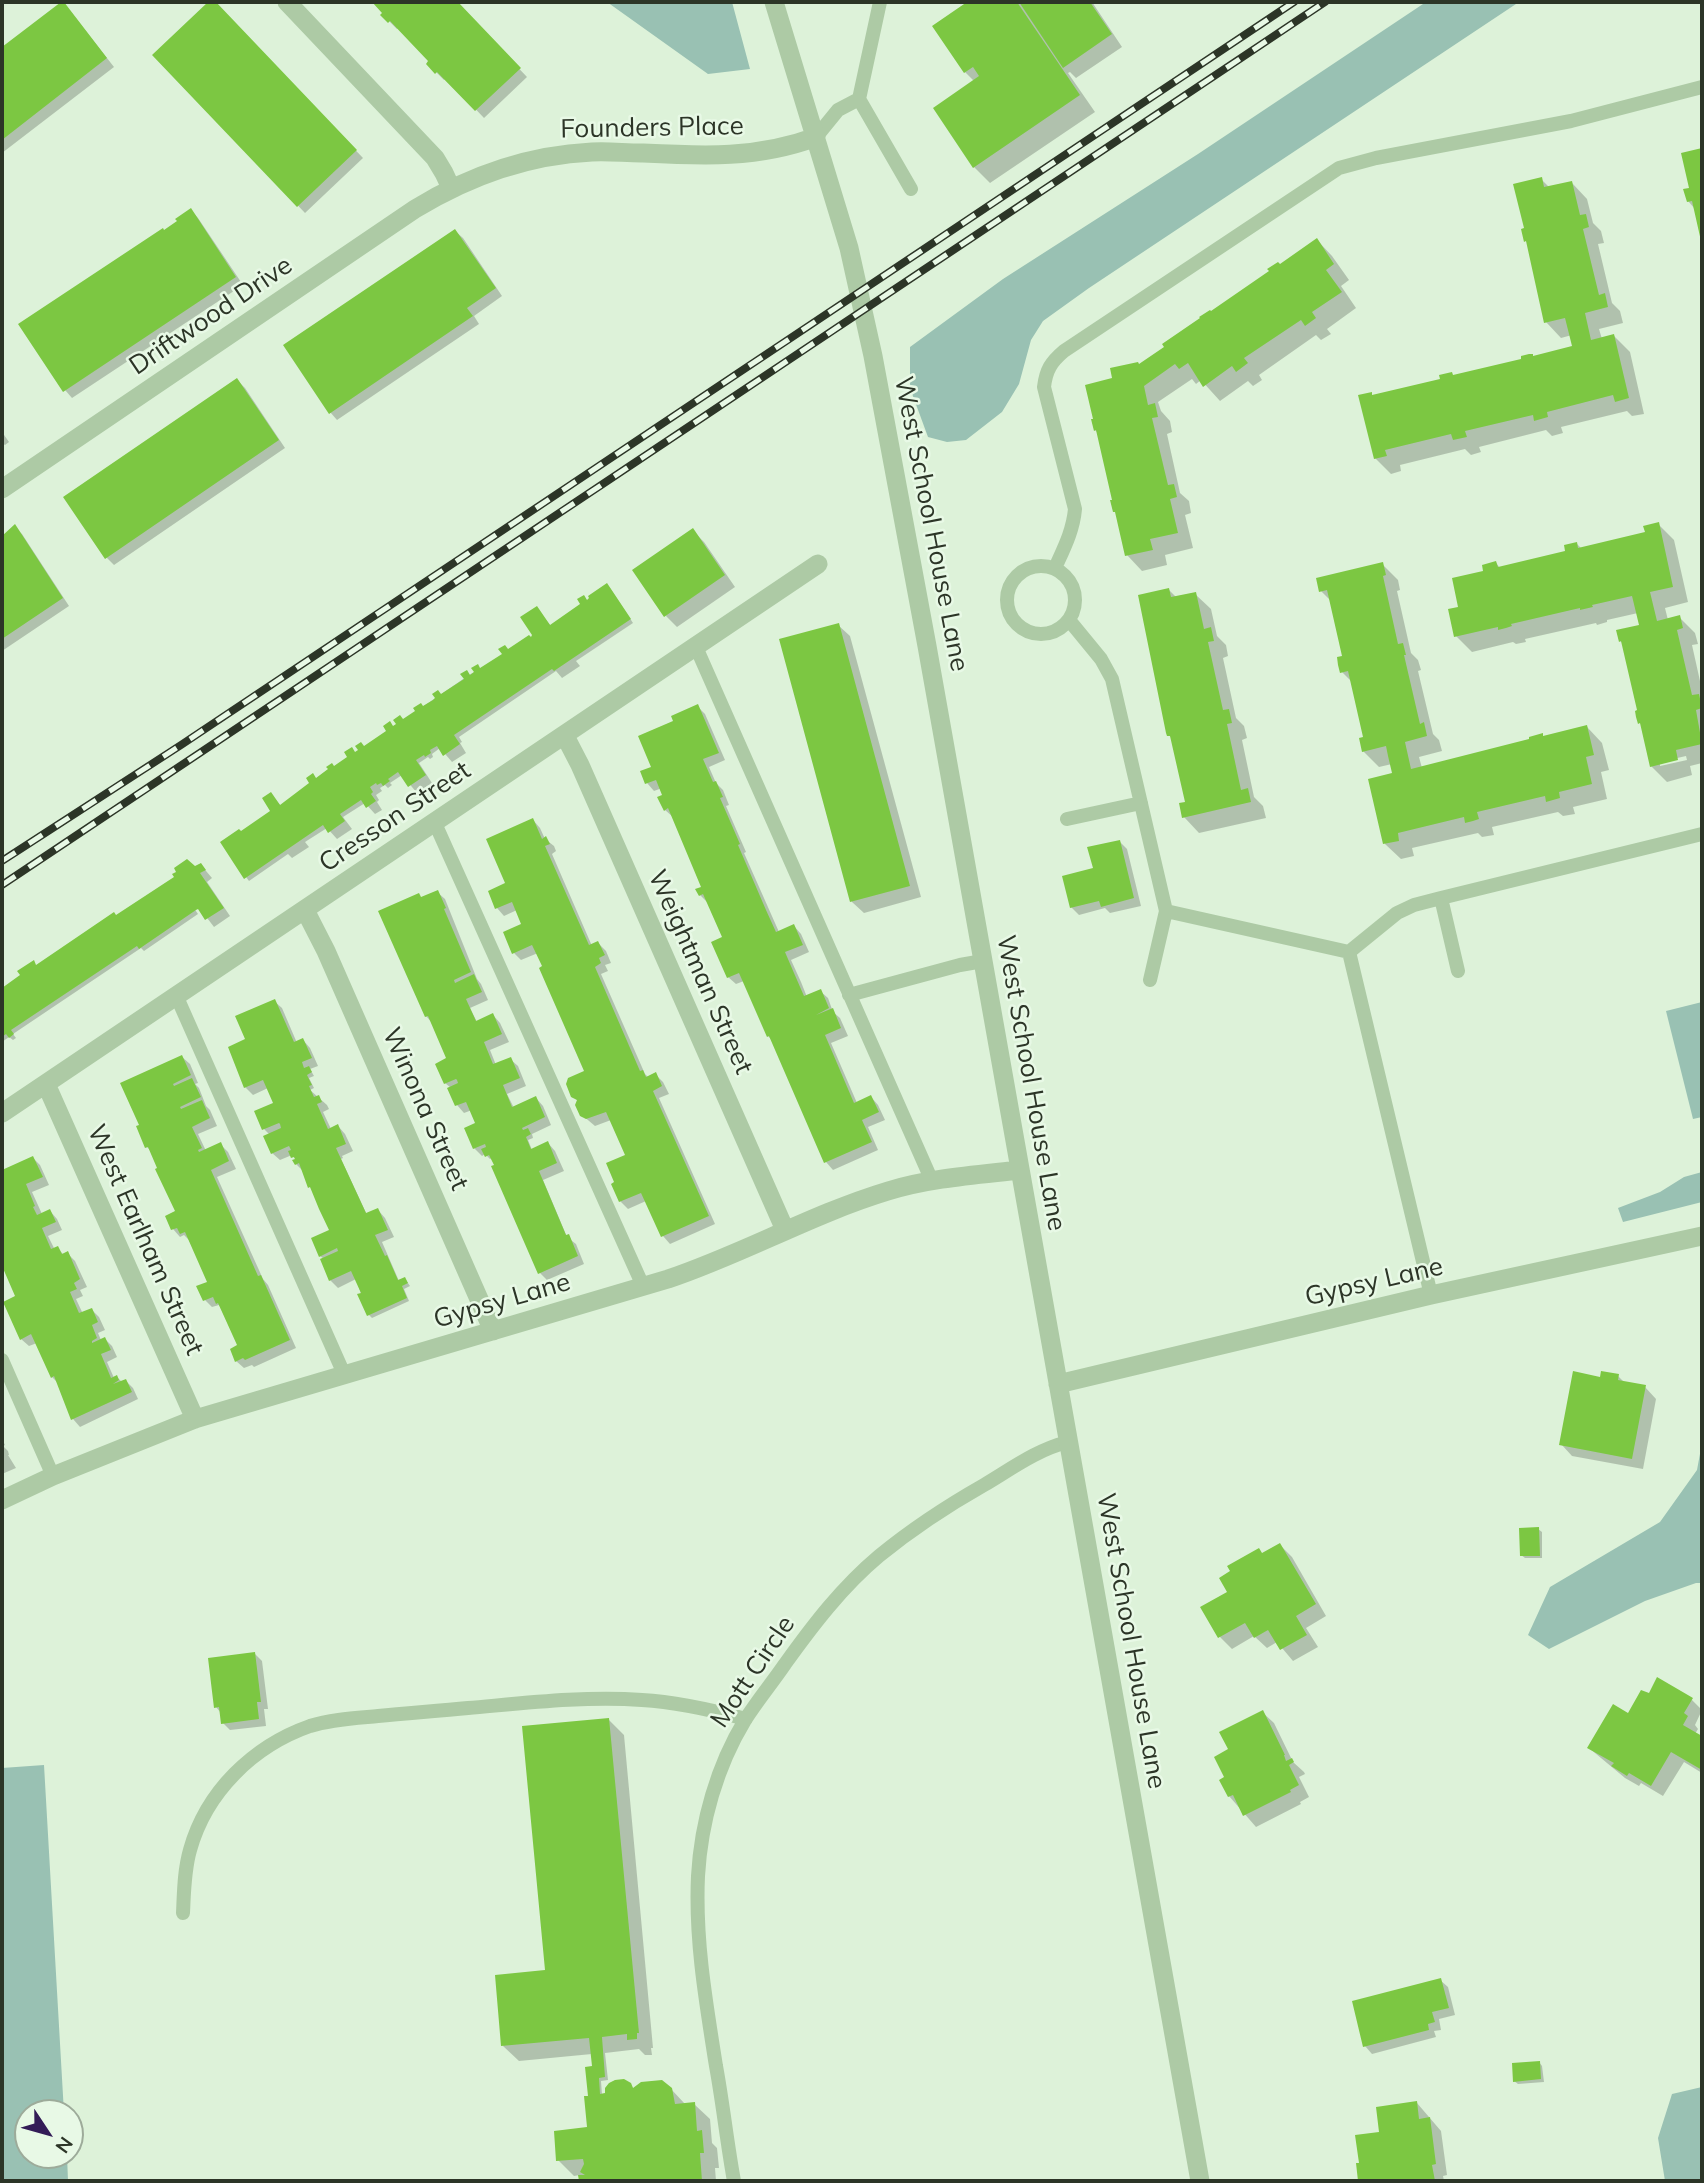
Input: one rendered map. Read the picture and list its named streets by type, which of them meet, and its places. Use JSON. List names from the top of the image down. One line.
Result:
{"streets":{"street":["Founders Place","Driftwood Drive","West School House Lane","Cresson Street","Weightman Street","Winona Street","West Earlham Street","Gypsy Lane"],"lane":["Mott Circle"]},"crossings":[["Founders Place","Driftwood Drive"],["Founders Place","West School House Lane"],["West School House Lane","Gypsy Lane"],["West School House Lane","Mott Circle"],["Cresson Street","Weightman Street"],["Cresson Street","Winona Street"],["Cresson Street","West Earlham Street"],["Weightman Street","Gypsy Lane"],["Winona Street","Gypsy Lane"],["West Earlham Street","Gypsy Lane"]],"north":"bottom right"}
